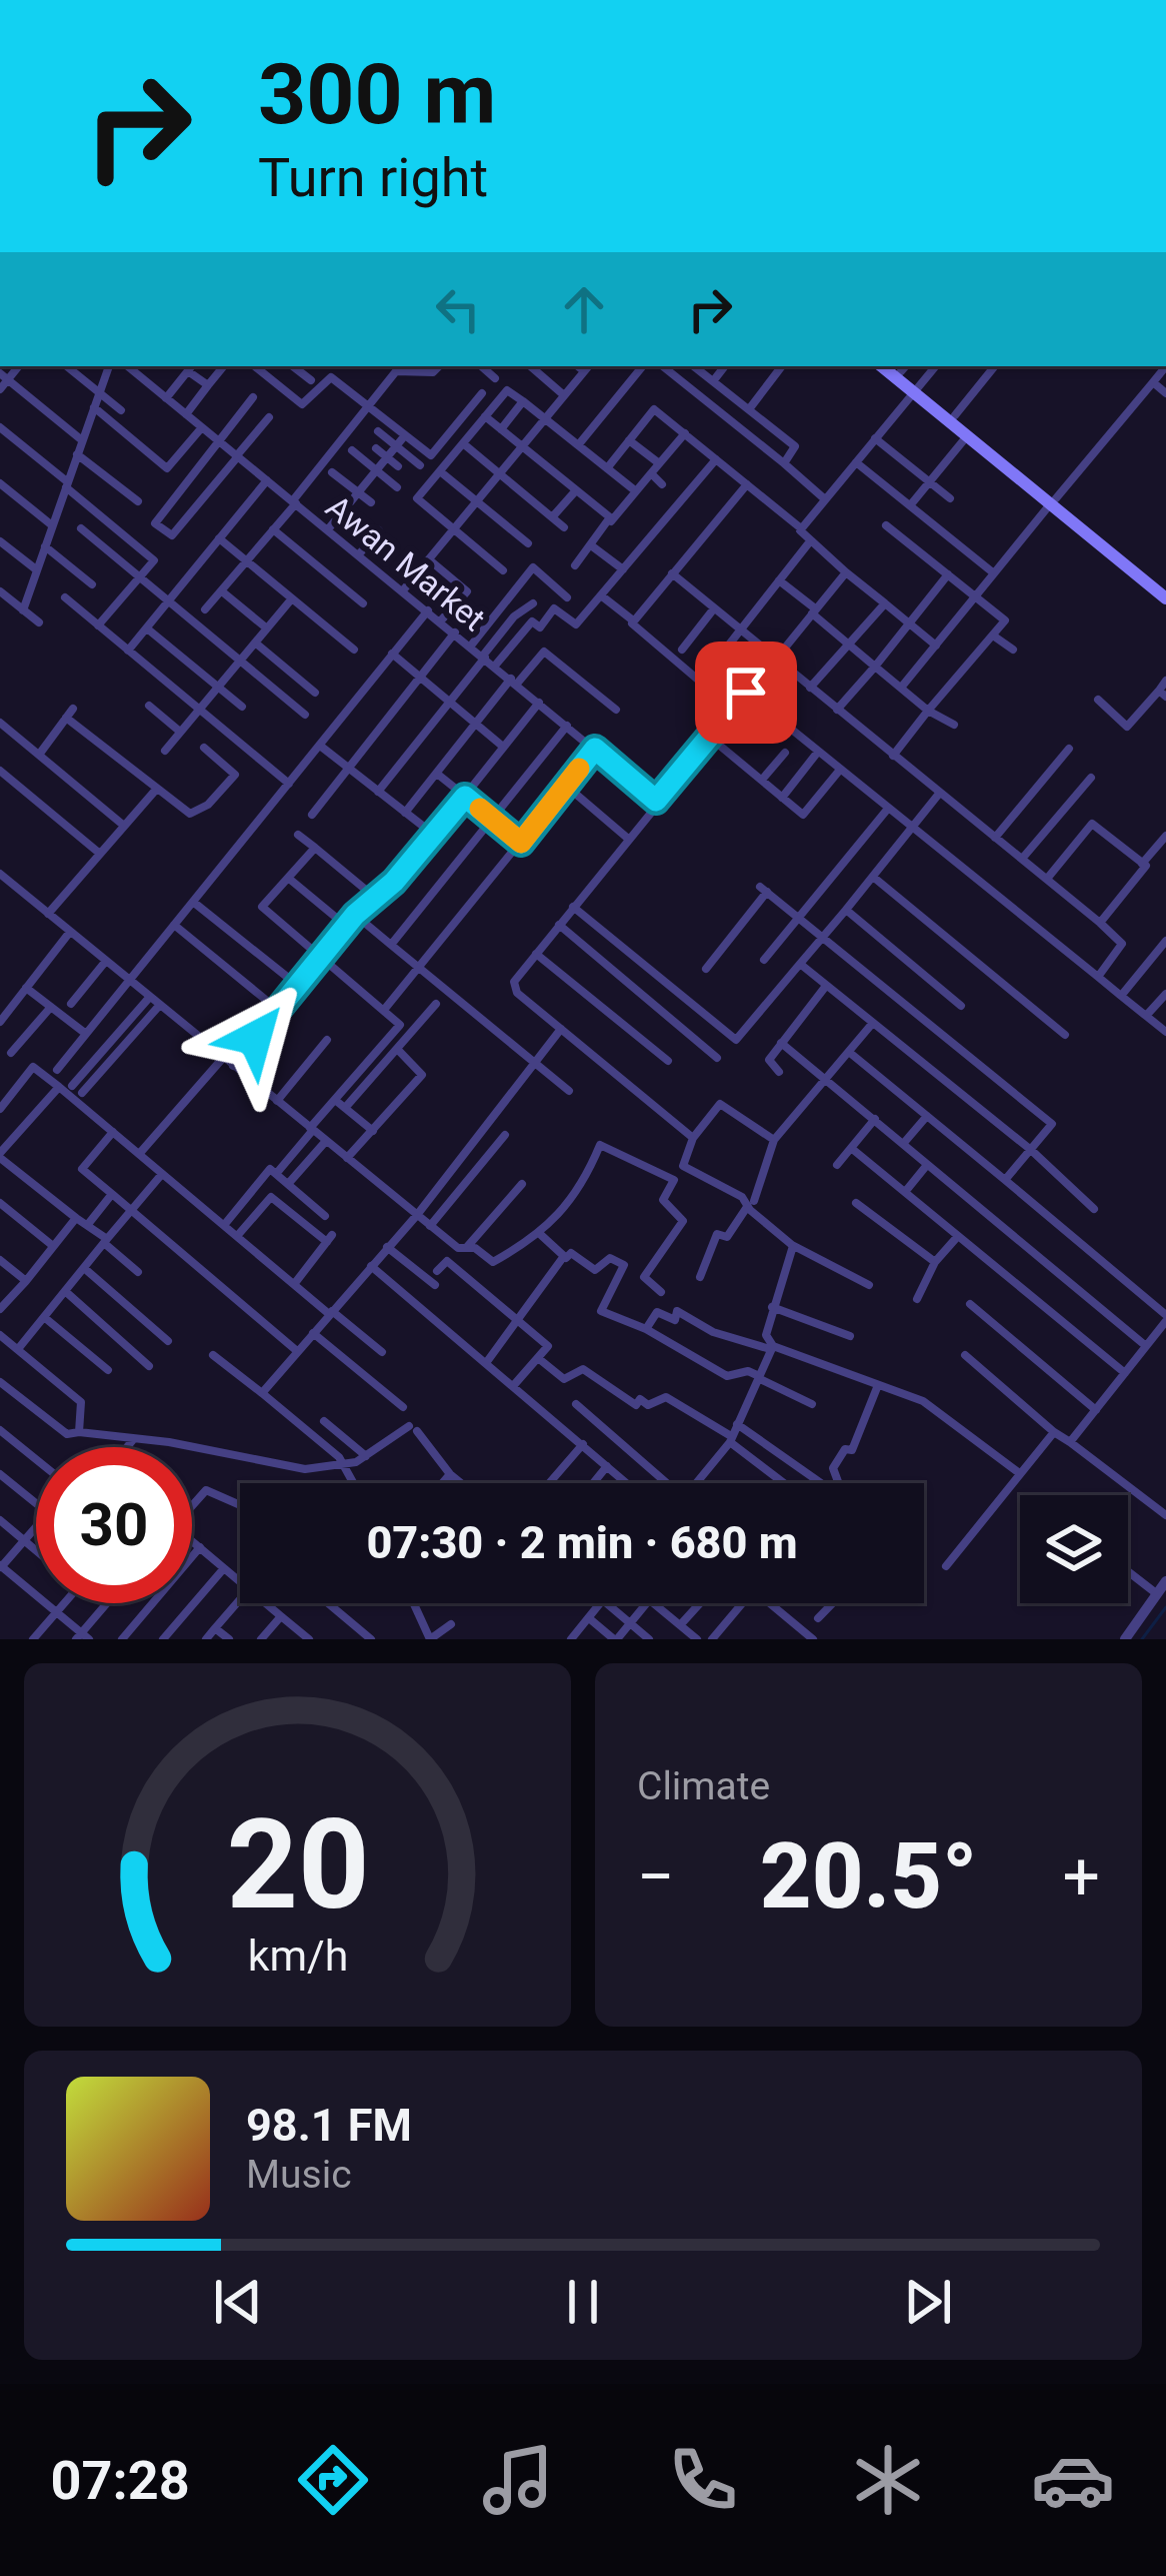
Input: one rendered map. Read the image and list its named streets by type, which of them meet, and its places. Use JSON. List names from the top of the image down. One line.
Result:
{"streets":{"street":["Awan Market"]},"page":{"turn":["300 m","Turn right"],"limit":"30","trip":"07:30 · 2 min · 680 m","tile":"Climate","heat":["−","20.5°","+"],"song":["98.1 FM","Music"],"tabs":"07:28","gauge":["20","km/h"]}}
